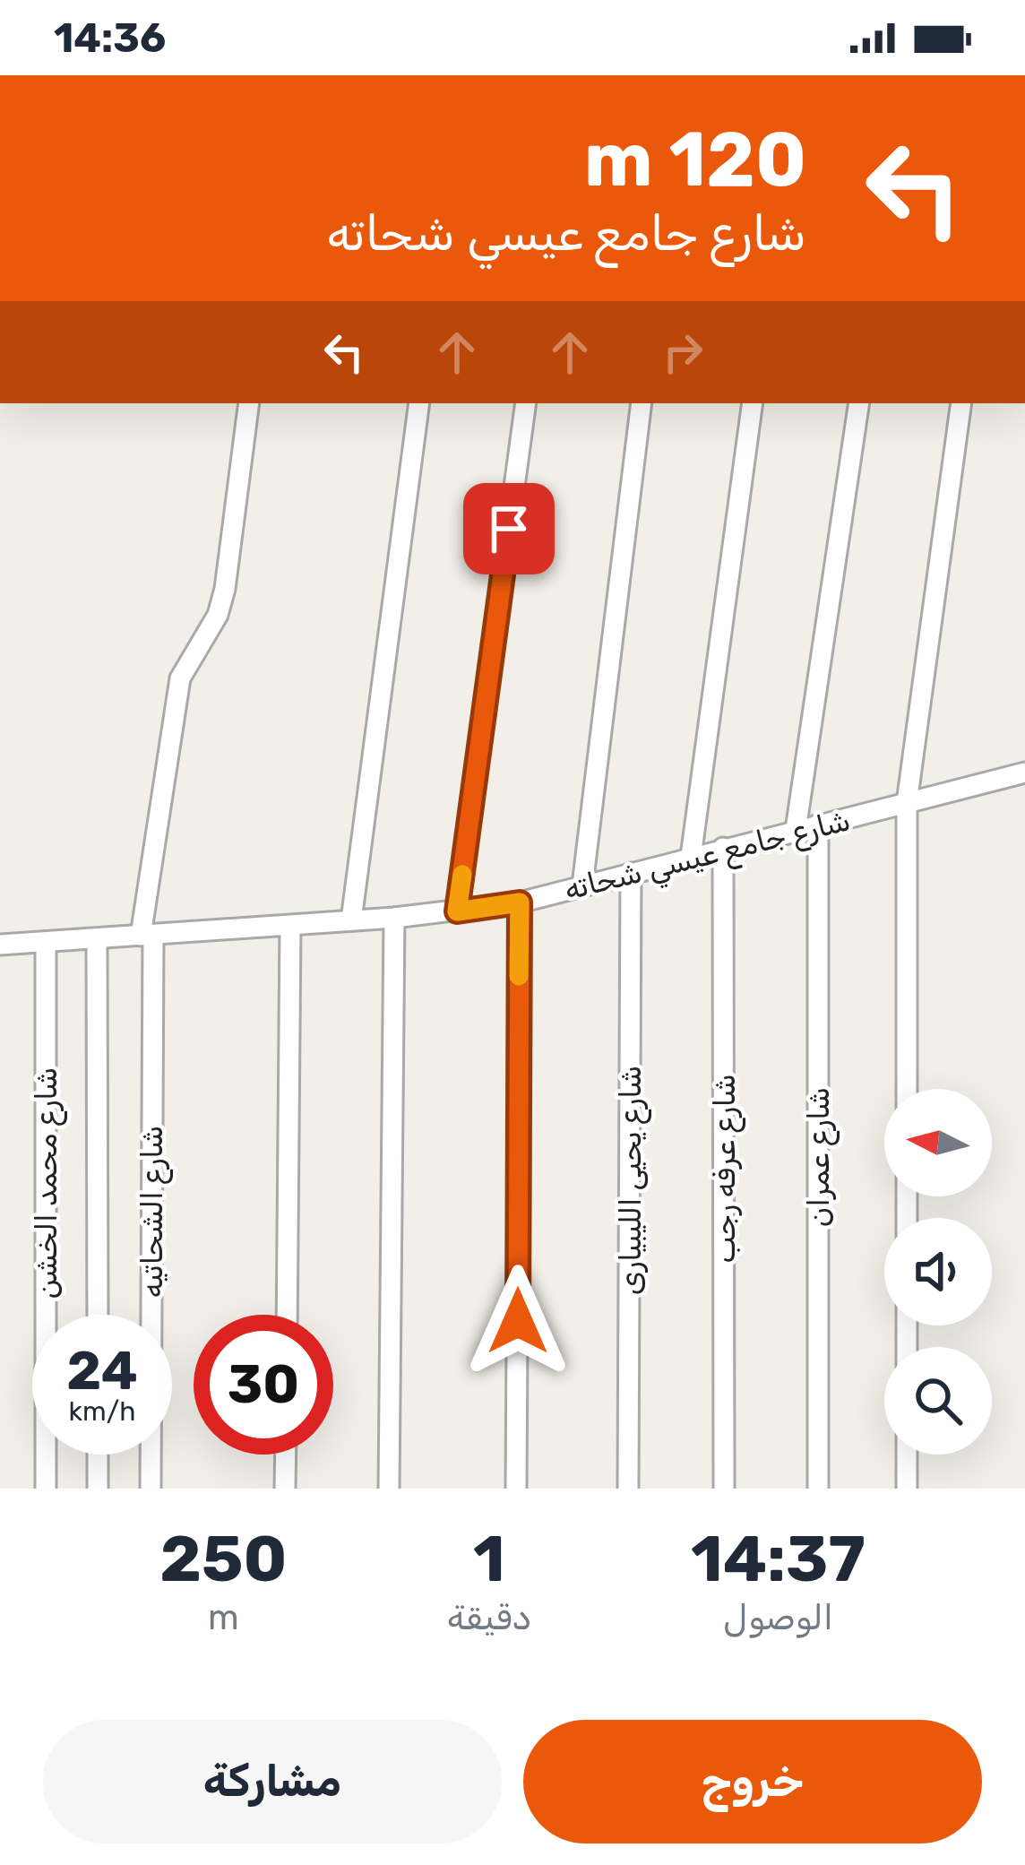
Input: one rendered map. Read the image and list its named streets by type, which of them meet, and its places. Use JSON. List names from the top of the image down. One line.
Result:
{"streets":{"street":["شارع جامع عيسي شحاته","شارع عمران","شارع عرفه رجب","شارع يحيى الليبيارى","شارع محمد الخشن","شارع الشحاتيه"]},"crossings":[["شارع جامع عيسي شحاته","شارع عمران"],["شارع جامع عيسي شحاته","شارع عرفه رجب"],["شارع جامع عيسي شحاته","شارع يحيى الليبيارى"],["شارع جامع عيسي شحاته","شارع محمد الخشن"],["شارع جامع عيسي شحاته","شارع الشحاتيه"]],"north":"left","page":{"status":"14:36","turn":["120 m","شارع جامع عيسي شحاته"],"speed":"24 km/h","limit":"30","eta":["14:37","الوصول","1","دقيقة","250","m"],"buttons":["خروج","مشاركة"]}}
